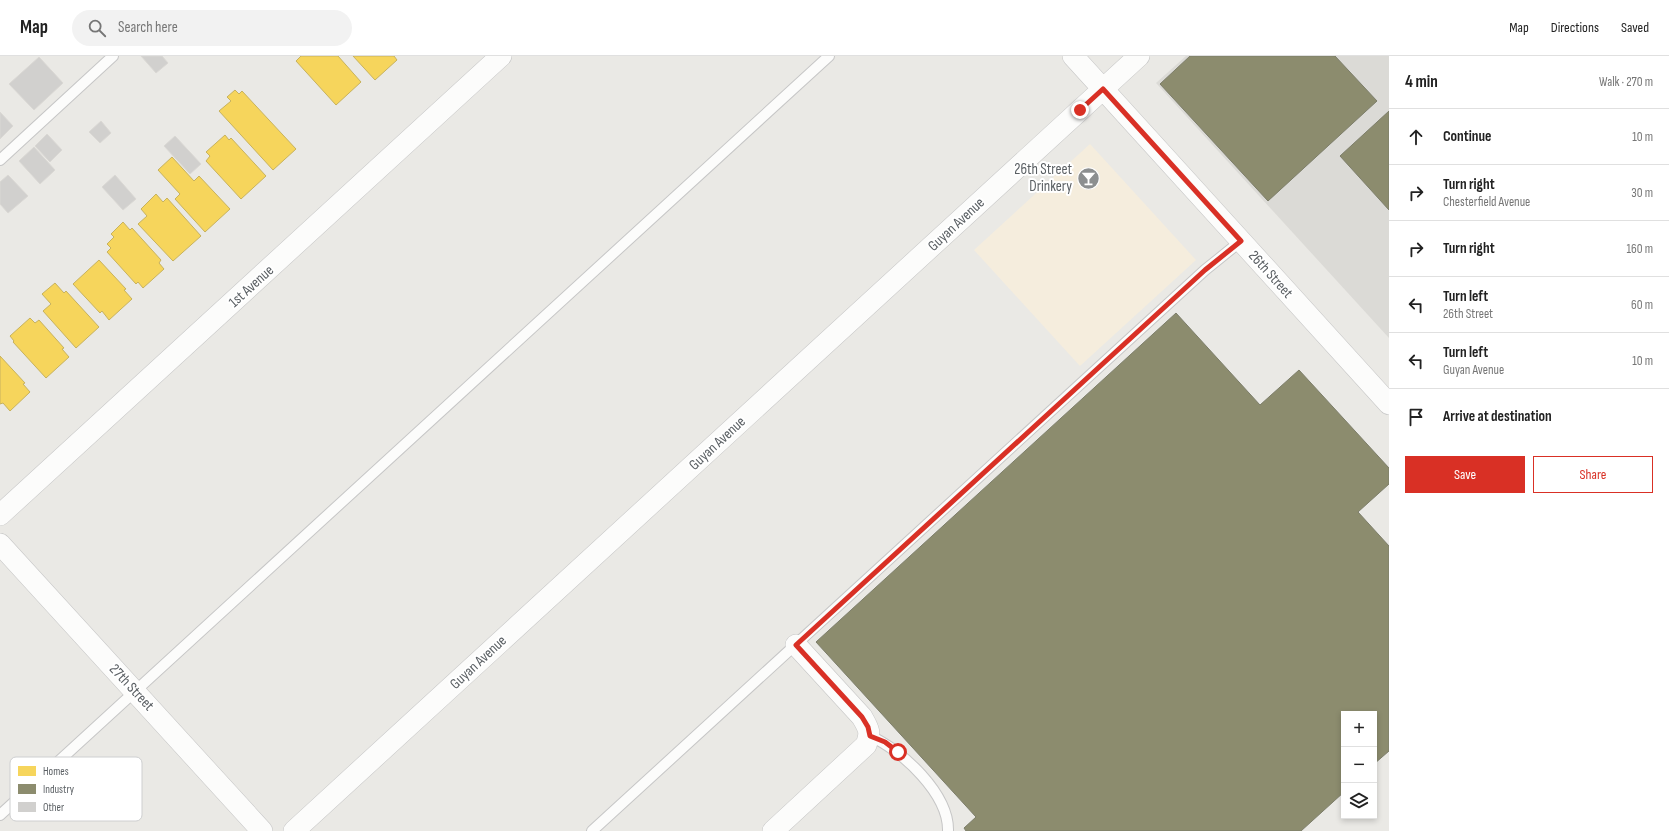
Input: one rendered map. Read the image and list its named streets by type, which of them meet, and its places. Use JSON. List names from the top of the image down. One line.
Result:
{"streets":{"street":["Guyan Avenue","26th Street","1st Avenue","27th Street"]},"crossings":[["Guyan Avenue","26th Street"]],"places":{"bar":["26th Street Drinkery"]},"legend":["Homes","Industry","Other"],"page":{"header":"Map","search":"Search here","nav":["Map","Directions","Saved"],"heading":["4 min","Walk · 270 m"],"list":[["Continue","10 m"],["Turn right","Chesterfield Avenue","30 m"],["Turn right","160 m"],["Turn left","26th Street","60 m"],["Turn left","Guyan Avenue","10 m"],"Arrive at destination"],"buttons":["Save","Share"],"map_buttons":["+","−"]}}
